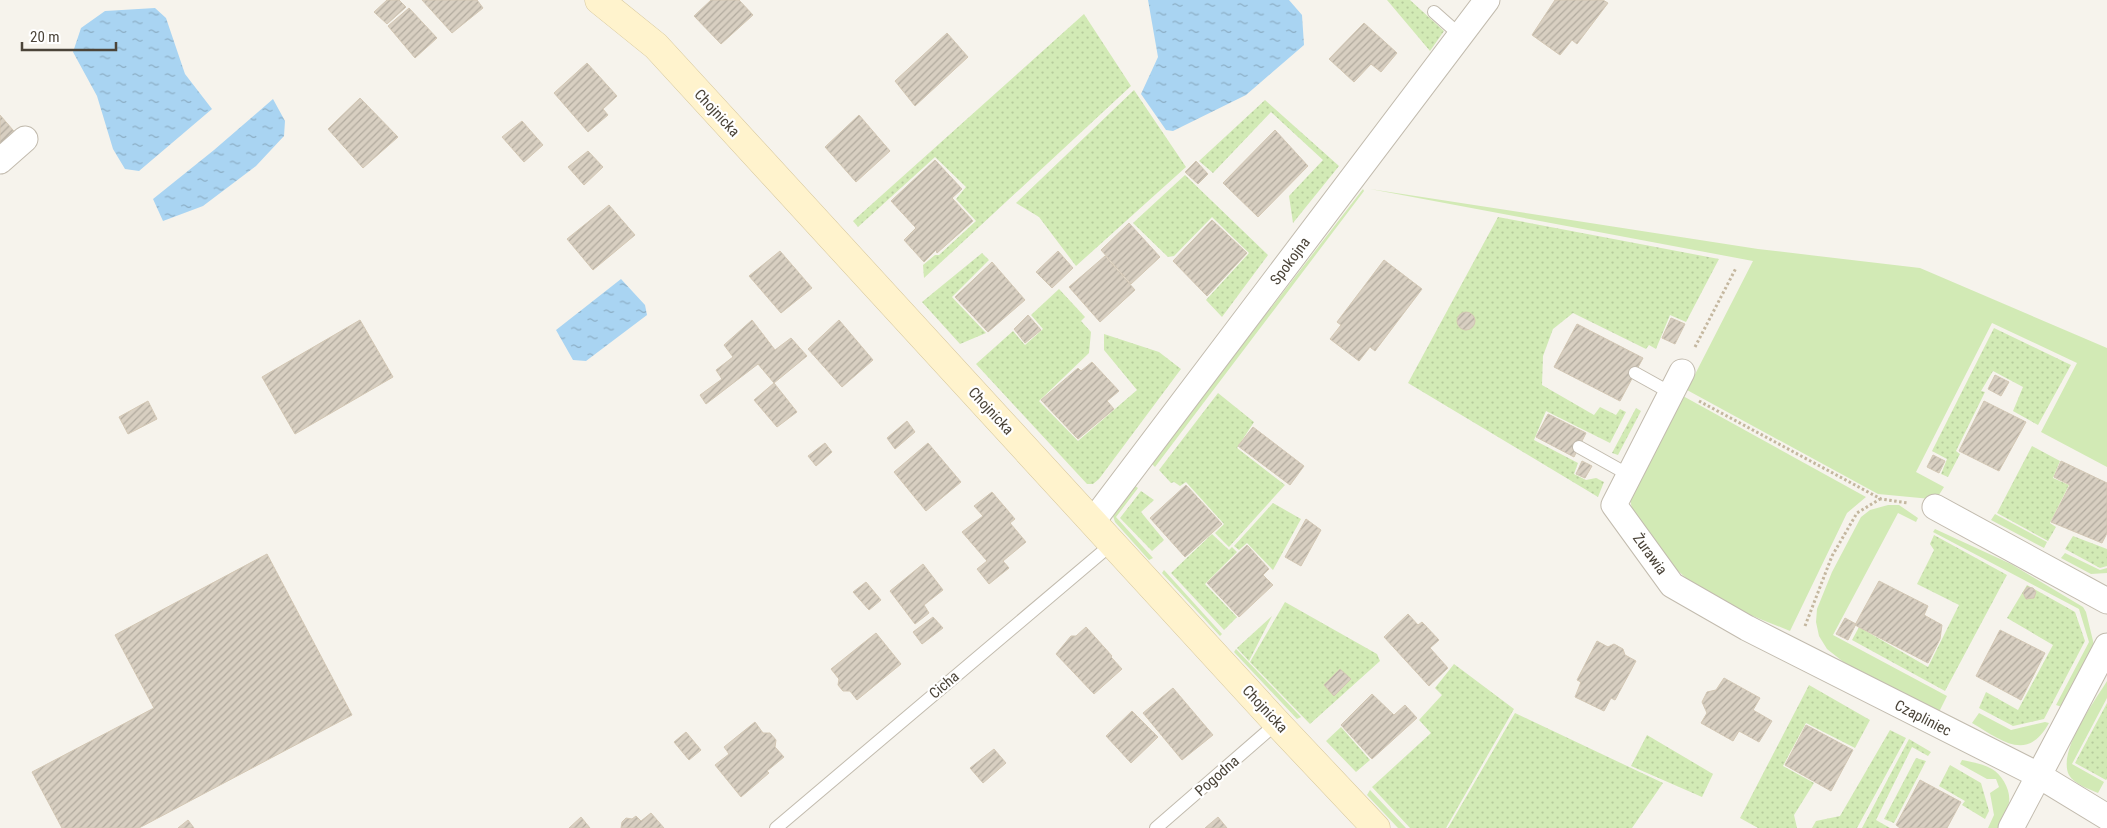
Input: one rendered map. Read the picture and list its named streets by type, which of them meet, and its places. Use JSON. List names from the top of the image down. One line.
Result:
{"streets":{"street":["Chojnicka","Spokojna","Żurawia","Czapliniec"],"lane":["Cicha","Pogodna"]},"crossings":[["Chojnicka","Spokojna"],["Chojnicka","Cicha"],["Chojnicka","Pogodna"],["Żurawia","Czapliniec"]],"scale_bar":"20 m"}
